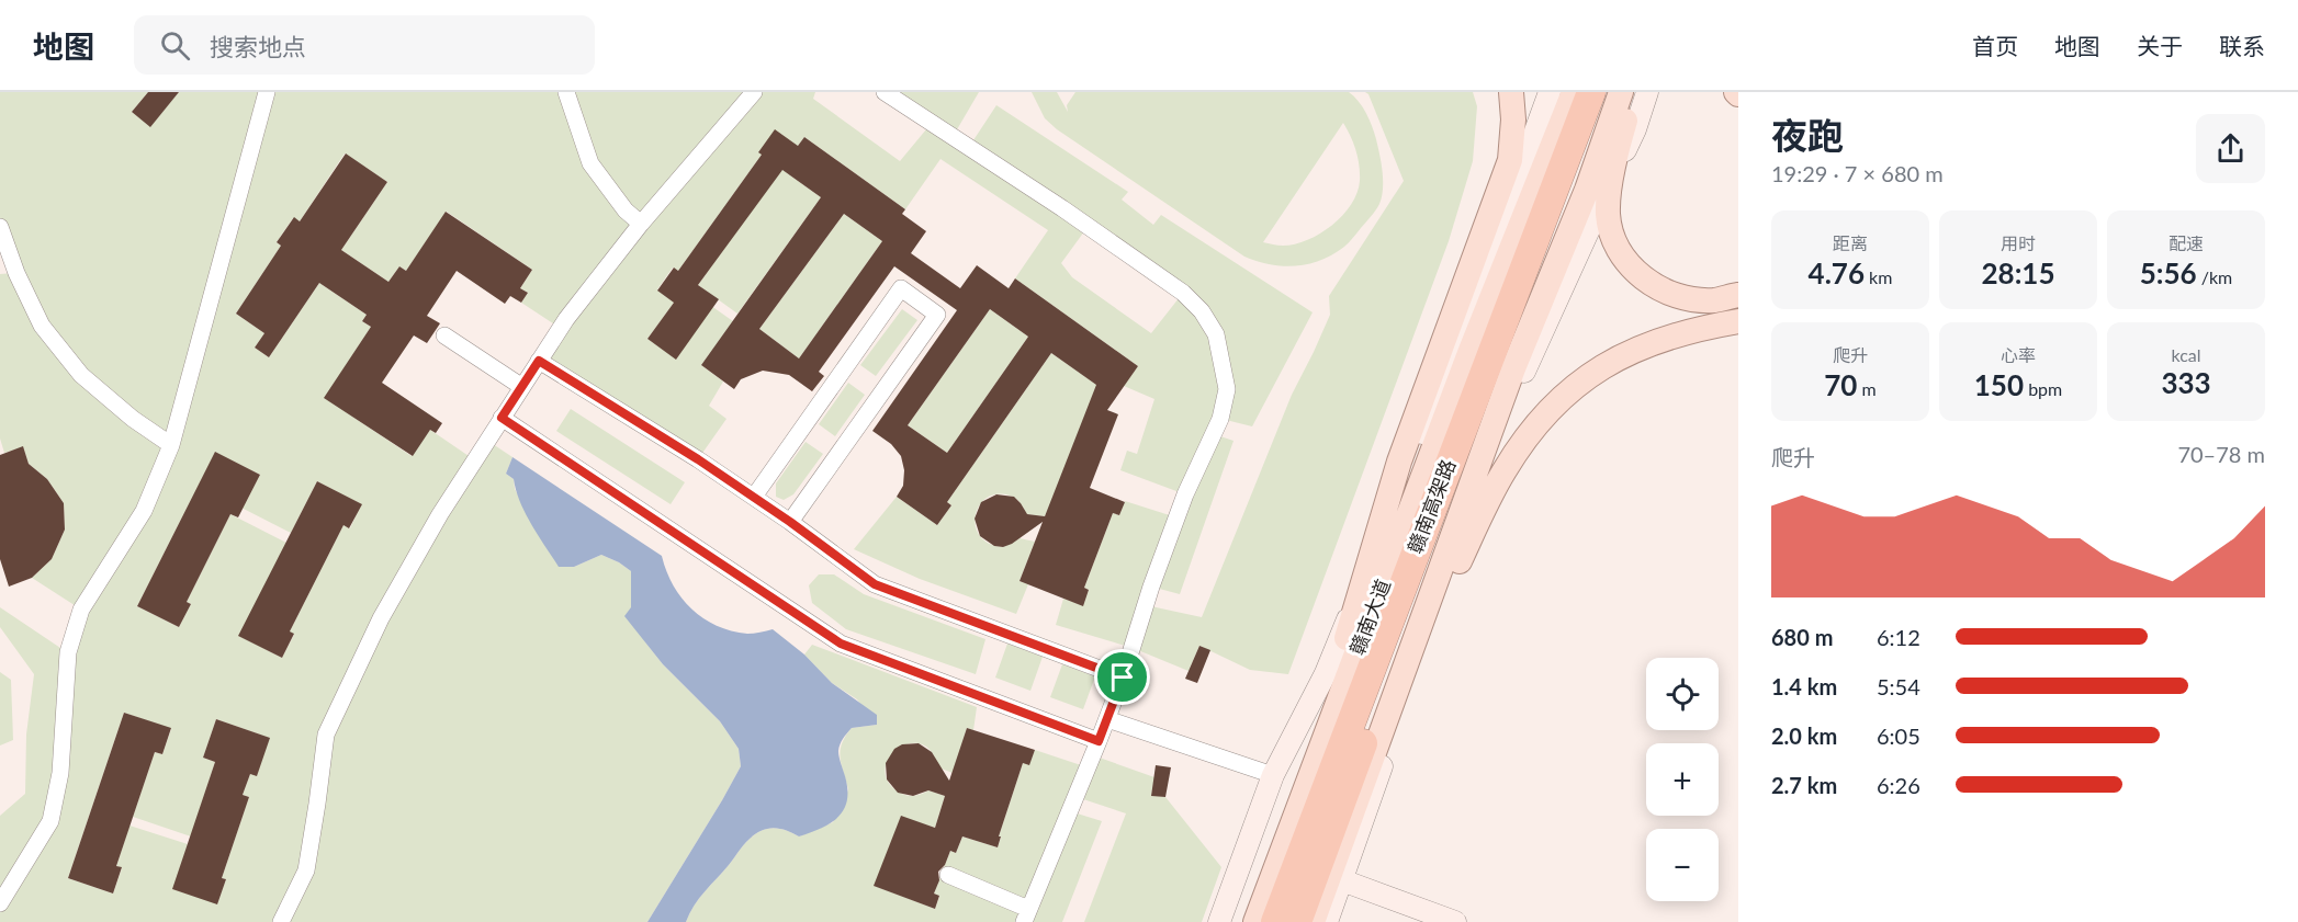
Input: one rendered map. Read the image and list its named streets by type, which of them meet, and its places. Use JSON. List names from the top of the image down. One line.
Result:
{"streets":{"highway":["赣南高架路"],"main road":["赣南大道"]},"page":{"header":"地图","search":"搜索地点","nav":["首页","地图","关于","联系"],"heading":["夜跑","19:29 · 7 × 680 m"],"stats":[["距离","4.76 km"],["用时","28:15"],["配速","5:56 /km"],["爬升","70 m"],["心率","150 bpm"],["kcal","333"]],"chart":["爬升","70–78 m"],"list":[{"name":"680 m","note":"6:12"},{"name":"1.4 km","note":"5:54"},{"name":"2.0 km","note":"6:05"},{"name":"2.7 km","note":"6:26"}],"map_buttons":["+","−"]}}
